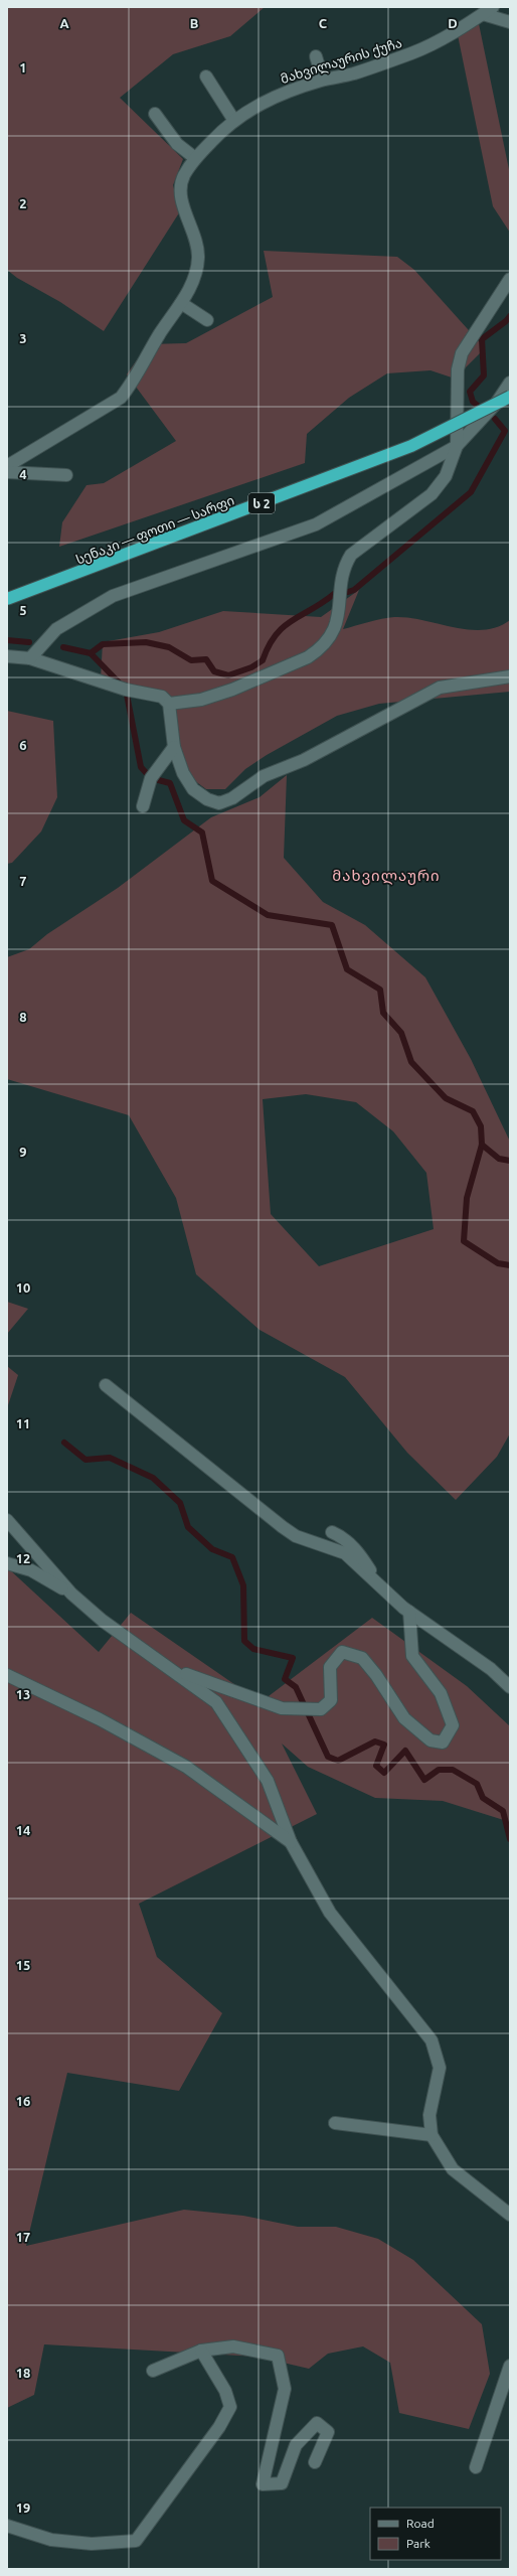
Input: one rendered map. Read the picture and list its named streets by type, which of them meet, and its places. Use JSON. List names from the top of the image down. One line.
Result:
{"streets":{"highway":["ს 2","სენაკი — ფოთი — სარფი"],"street":["მახვილაურის ქუჩა"]},"districts":["მახვილაური"],"legend":["Road","Park"],"grid":{"columns":["A","B","C","D"],"rows":["1","2","3","4","5","6","7","8","9","10","11","12","13","14","15","16","17","18","19"]}}
